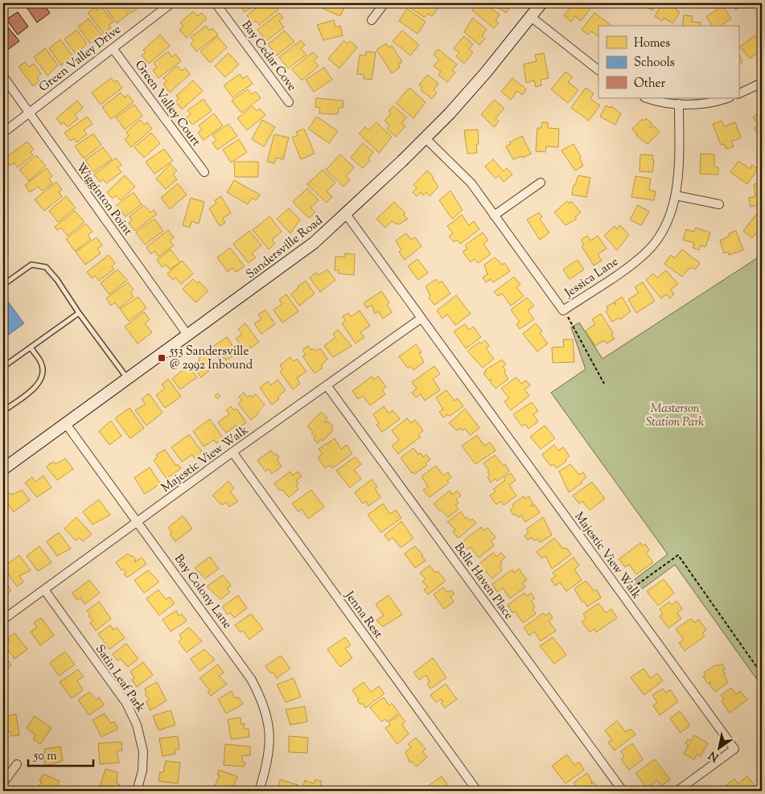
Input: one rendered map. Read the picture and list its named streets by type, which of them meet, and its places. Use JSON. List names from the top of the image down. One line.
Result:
{"streets":{"street":["Bay Cedar Cove","Green Valley Drive","Green Valley Court","Wigginton Point","Sandersville Road","Jessica Lane","Majestic View Walk","Belle Haven Place","Bay Colony Lane","Jenna Rest","Satin Leaf Park"]},"crossings":[["Green Valley Drive","Green Valley Court"],["Green Valley Drive","Wigginton Point"],["Wigginton Point","Sandersville Road"],["Sandersville Road","Jessica Lane"],["Sandersville Road","Majestic View Walk"],["Sandersville Road","Bay Colony Lane"],["Majestic View Walk","Belle Haven Place"],["Majestic View Walk","Bay Colony Lane"],["Majestic View Walk","Jenna Rest"],["Majestic View Walk","Satin Leaf Park"]],"parks":["Masterson Station Park"],"places":{"transit":["553 Sandersville @ 2992 Inbound"]},"legend":["Homes","Schools","Other"],"scale_bar":"50 m","north":"bottom left"}
